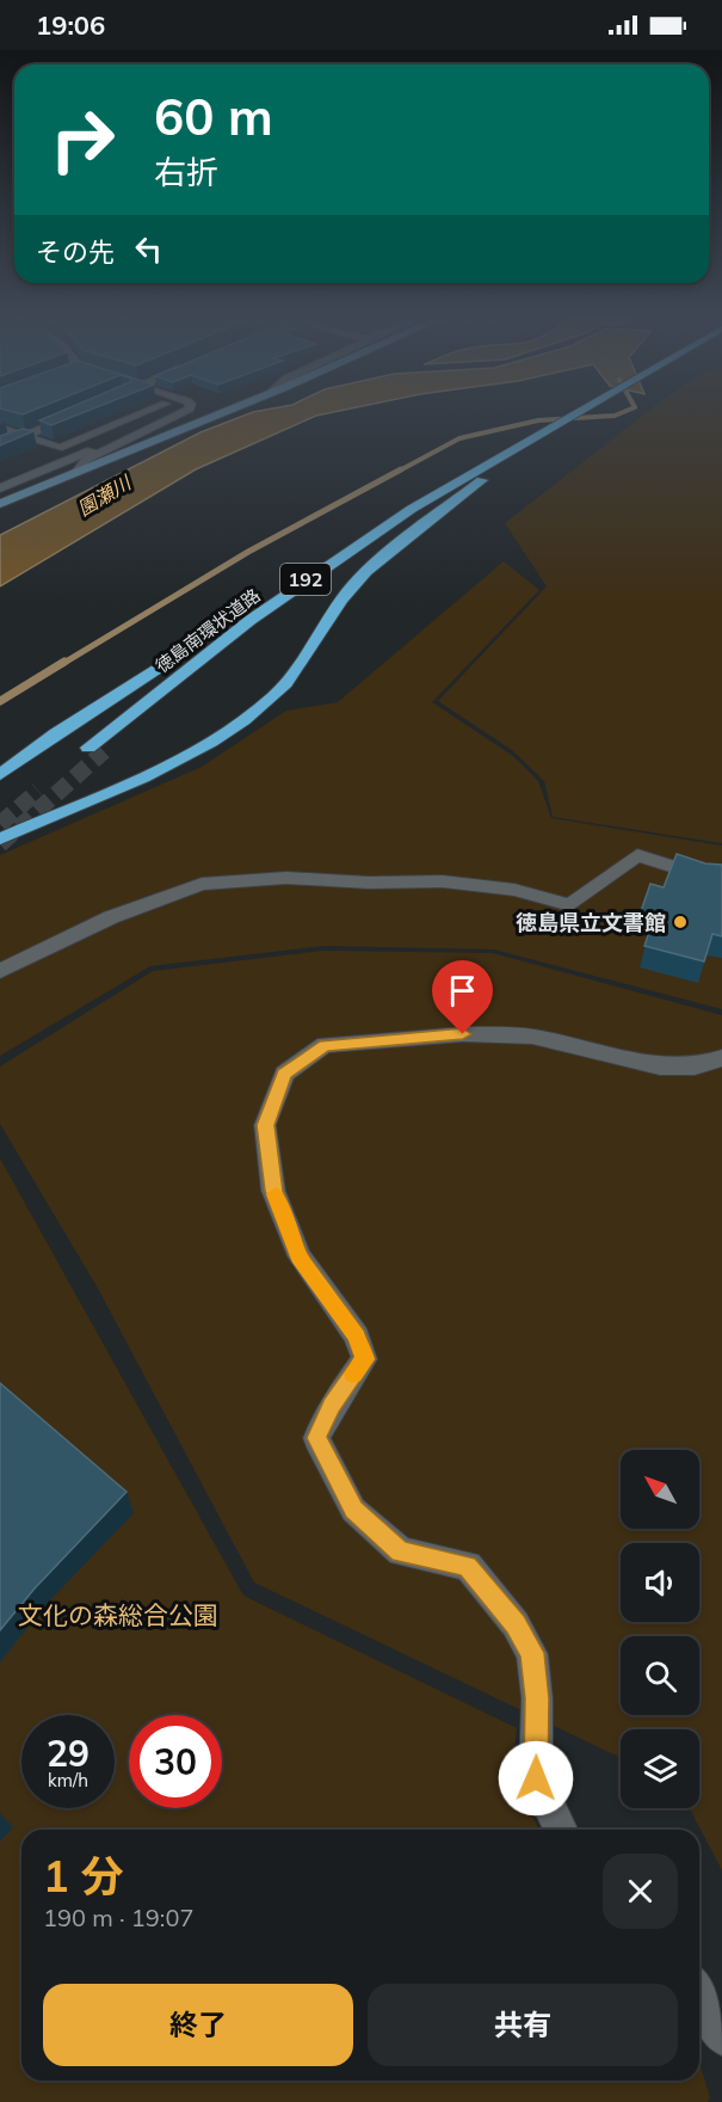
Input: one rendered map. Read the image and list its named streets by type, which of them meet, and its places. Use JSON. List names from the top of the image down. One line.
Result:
{"streets":{"highway":["192","徳島南環状道路"]},"water":["園瀬川"],"parks":["文化の森総合公園"],"places":["徳島県立文書館"],"north":"top left","page":{"status":"19:06","turn":["60 m","右折"],"then":"その先","speed":"29 km/h","limit":"30","heading":["1 分","190 m · 19:07"],"buttons":["終了","共有"]}}
